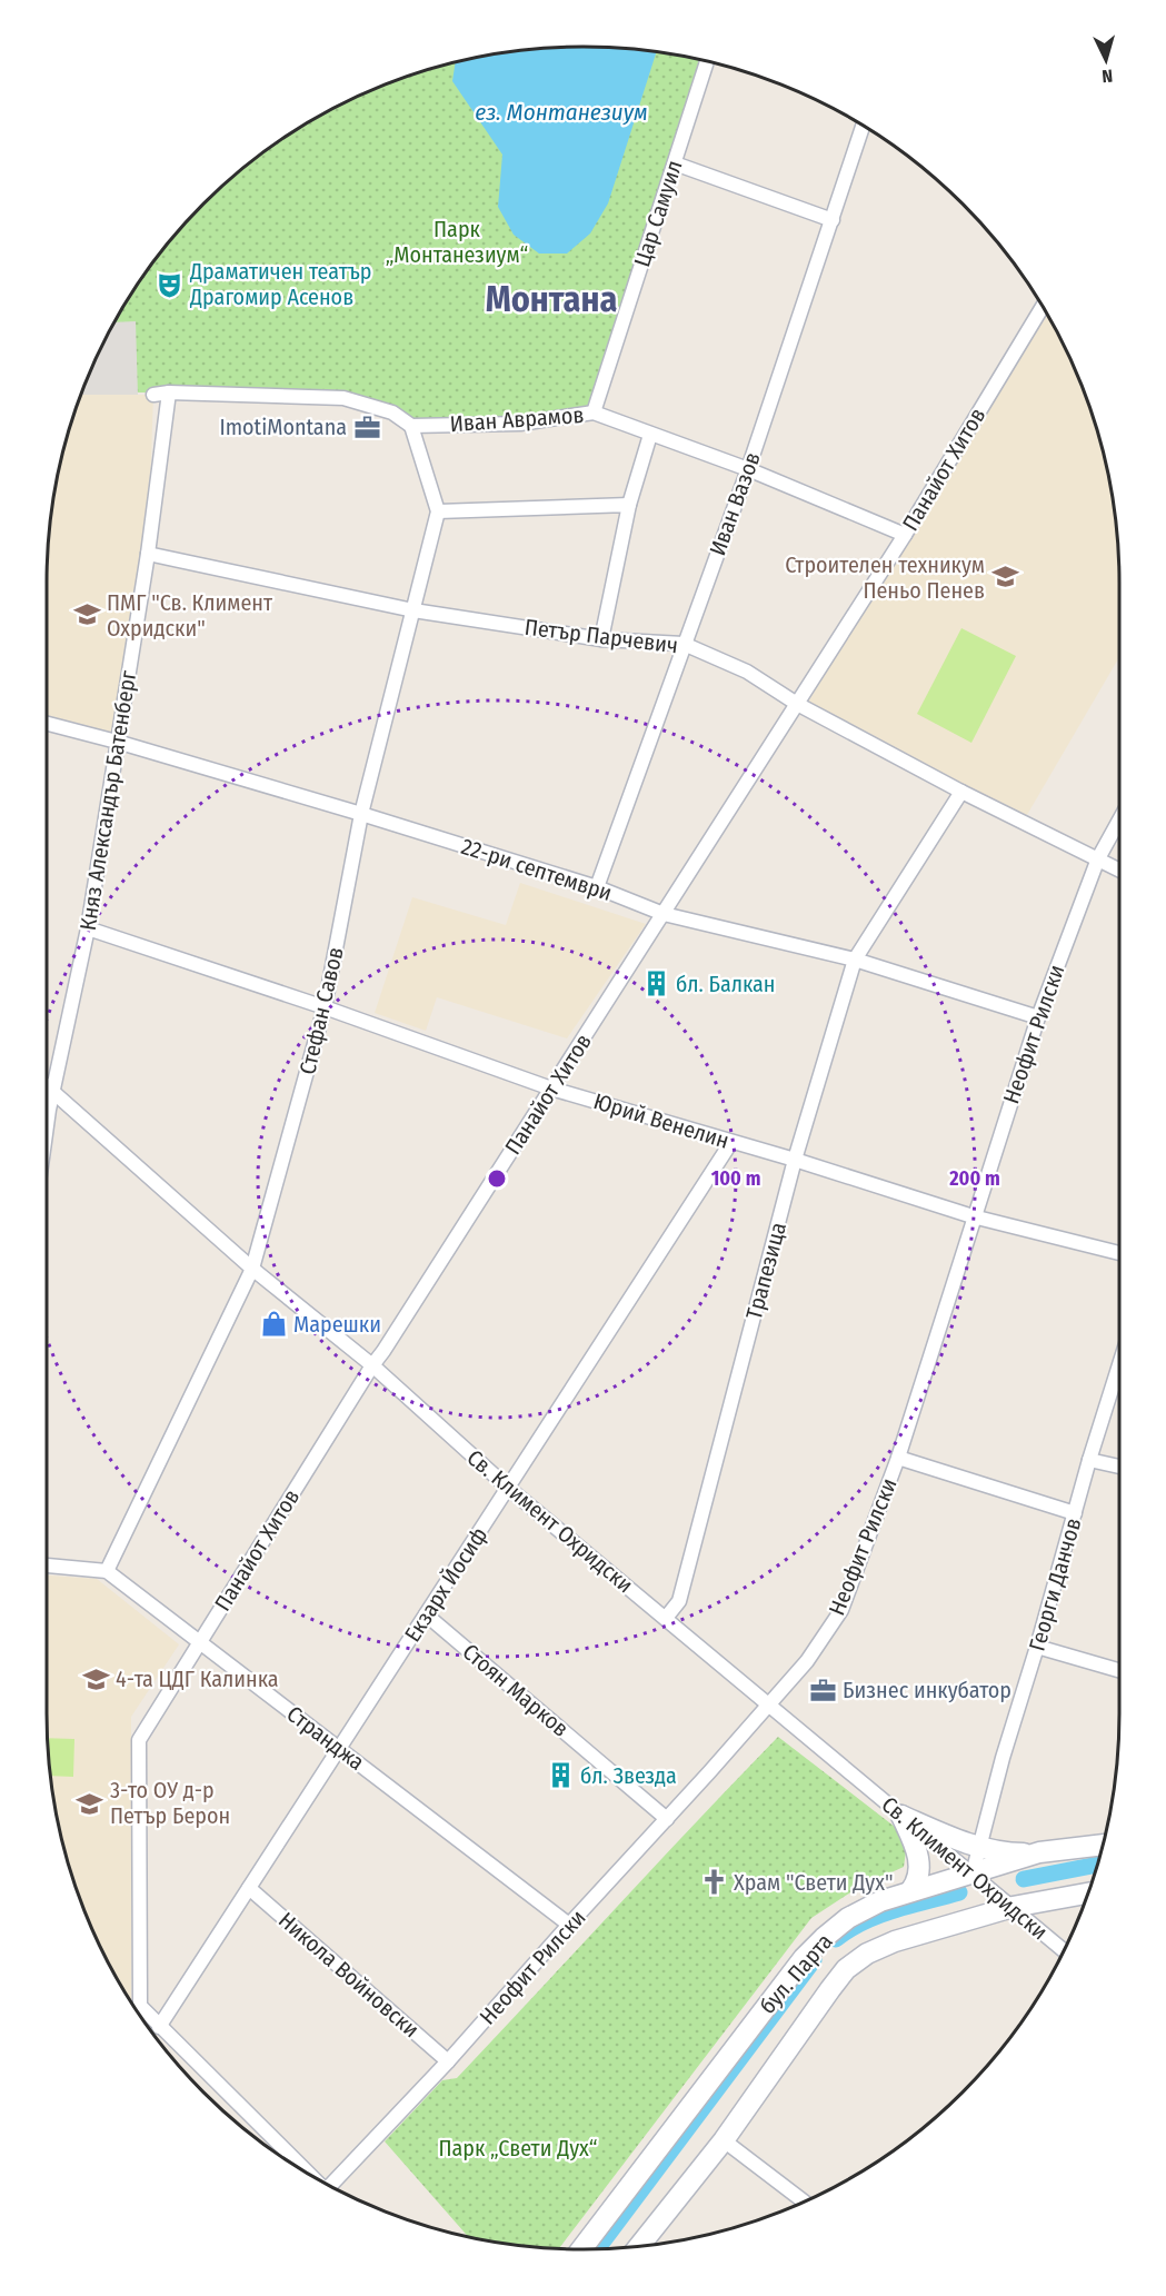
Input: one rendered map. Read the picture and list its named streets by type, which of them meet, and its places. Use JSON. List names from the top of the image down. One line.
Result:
{"streets":{"main road":["бул. Парта"],"street":["Цар Самуил","Иван Аврамов","Панайот Хитов","Иван Вазов","Петър Парчевич","Княз Александър Батенберг","22-ри септември","Стефан Савов","Неофит Рилски","Юрий Венелин","Трапезица","Св. Климент Охридски","Екзарх Йосиф","Георги Данчов","Стоян Марков","Странджа","Никола Войновски"]},"crossings":[["Цар Самуил","Иван Аврамов"],["Иван Аврамов","Панайот Хитов"],["Иван Аврамов","Иван Вазов"],["Панайот Хитов","Петър Парчевич"],["Панайот Хитов","22-ри септември"],["Панайот Хитов","Юрий Венелин"],["Панайот Хитов","Св. Климент Охридски"],["Панайот Хитов","Екзарх Йосиф"],["Панайот Хитов","Странджа"],["Иван Вазов","Петър Парчевич"],["Иван Вазов","22-ри септември"],["Петър Парчевич","Княз Александър Батенберг"],["Петър Парчевич","Стефан Савов"],["Петър Парчевич","Неофит Рилски"],["Петър Парчевич","Трапезица"],["Княз Александър Батенберг","22-ри септември"],["Княз Александър Батенберг","Юрий Венелин"],["Княз Александър Батенберг","Св. Климент Охридски"],["22-ри септември","Стефан Савов"],["22-ри септември","Неофит Рилски"],["22-ри септември","Трапезица"],["Стефан Савов","Юрий Венелин"],["Стефан Савов","Св. Климент Охридски"],["Стефан Савов","Странджа"],["Неофит Рилски","Юрий Венелин"],["Неофит Рилски","Св. Климент Охридски"],["Неофит Рилски","Стоян Марков"],["Неофит Рилски","Странджа"],["Неофит Рилски","Никола Войновски"],["Юрий Венелин","Трапезица"],["Юрий Венелин","Екзарх Йосиф"],["Трапезица","Св. Климент Охридски"],["Св. Климент Охридски","Екзарх Йосиф"],["Св. Климент Охридски","Георги Данчов"],["Св. Климент Охридски","бул. Парта"],["Екзарх Йосиф","Стоян Марков"],["Екзарх Йосиф","Странджа"],["Екзарх Йосиф","Никола Войновски"],["Георги Данчов","бул. Парта"]],"districts":["Монтана"],"water":["ез. Монтанезиум"],"parks":["Парк „Монтанезиум“","Парк „Свети Дух“"],"places":{"theatre":["Драматичен театър Драгомир Асенов"],"office":["ImotiMontana","Бизнес инкубатор"],"school or university":["Строителен техникум Пеньо Пенев","ПМГ \"Св. Климент Охридски\"","4-та ЦДГ Калинка","3-то ОУ д-р Петър Берон"],"building":["бл. Балкан","бл. Звезда"],"shop":["Марешки"],"church":["Храм \"Свети Дух\""]},"north":"bottom","rings":["100 m","200 m"]}
